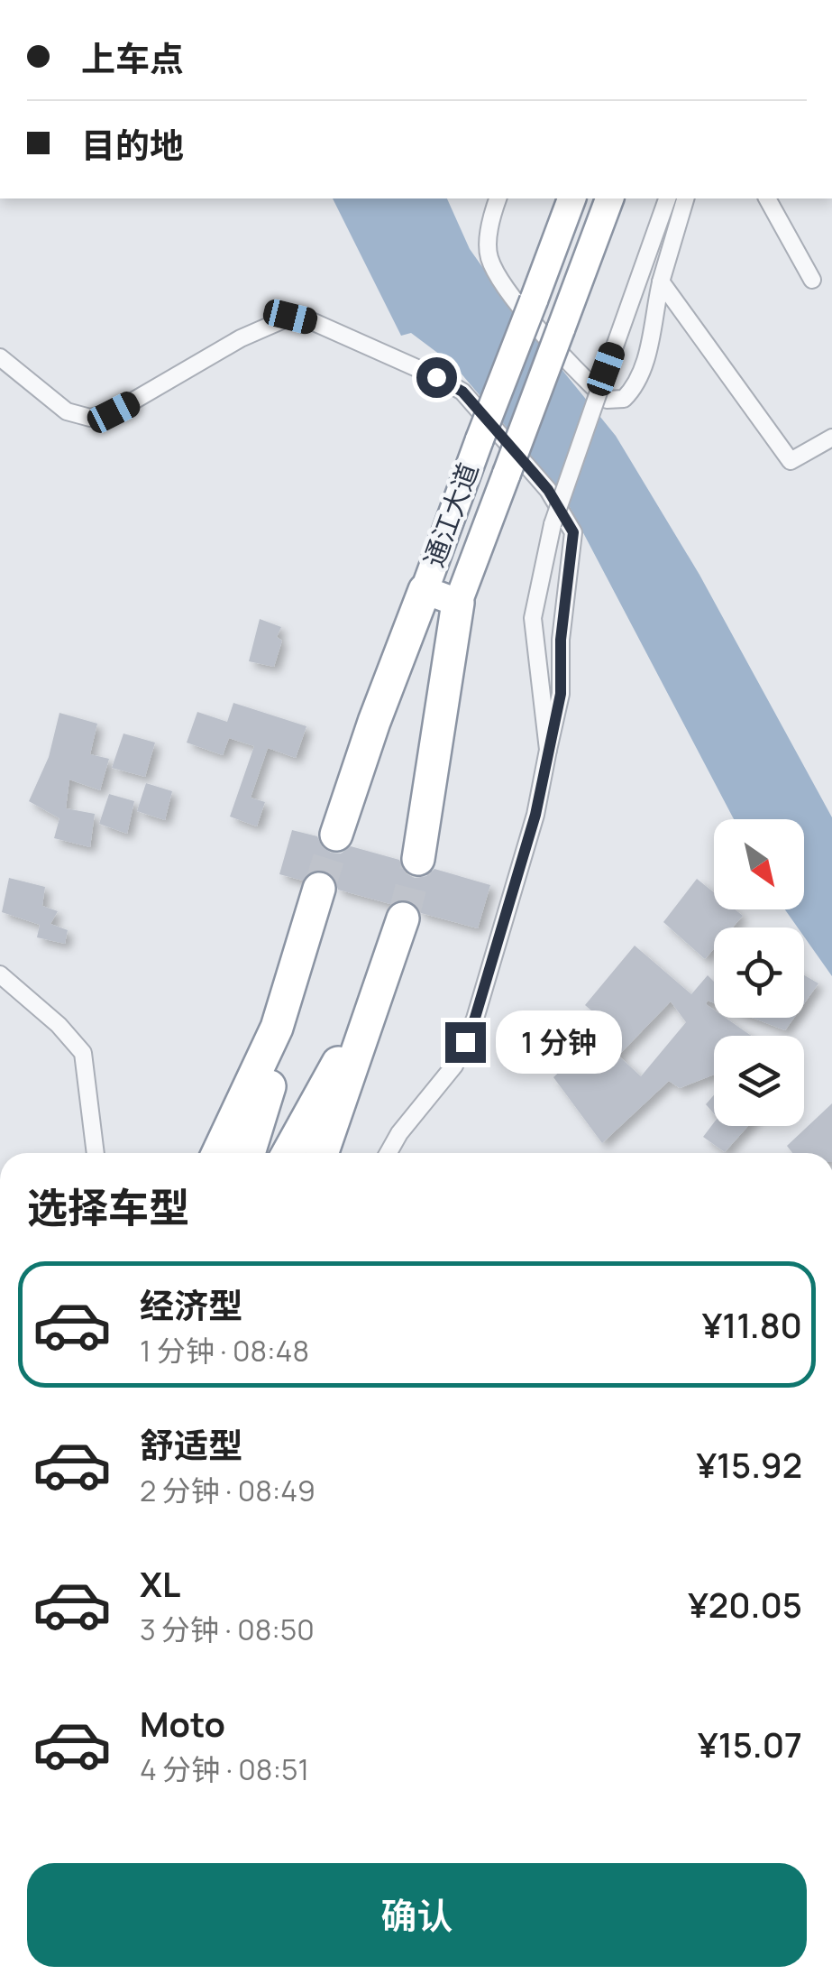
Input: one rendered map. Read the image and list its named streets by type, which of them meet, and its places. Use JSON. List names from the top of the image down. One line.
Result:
{"streets":{"highway":["通江大道"]},"north":"bottom right","page":{"banner":["上车点","目的地"],"bubble":"1 分钟","heading":"选择车型","list":[{"name":"经济型","note":"1 分钟 · 08:48","value":"¥11.80"},{"name":"舒适型","note":"2 分钟 · 08:49","value":"¥15.92"},{"name":"XL","note":"3 分钟 · 08:50","value":"¥20.05"},{"name":"Moto","note":"4 分钟 · 08:51","value":"¥15.07"}],"buttons":"确认"}}
